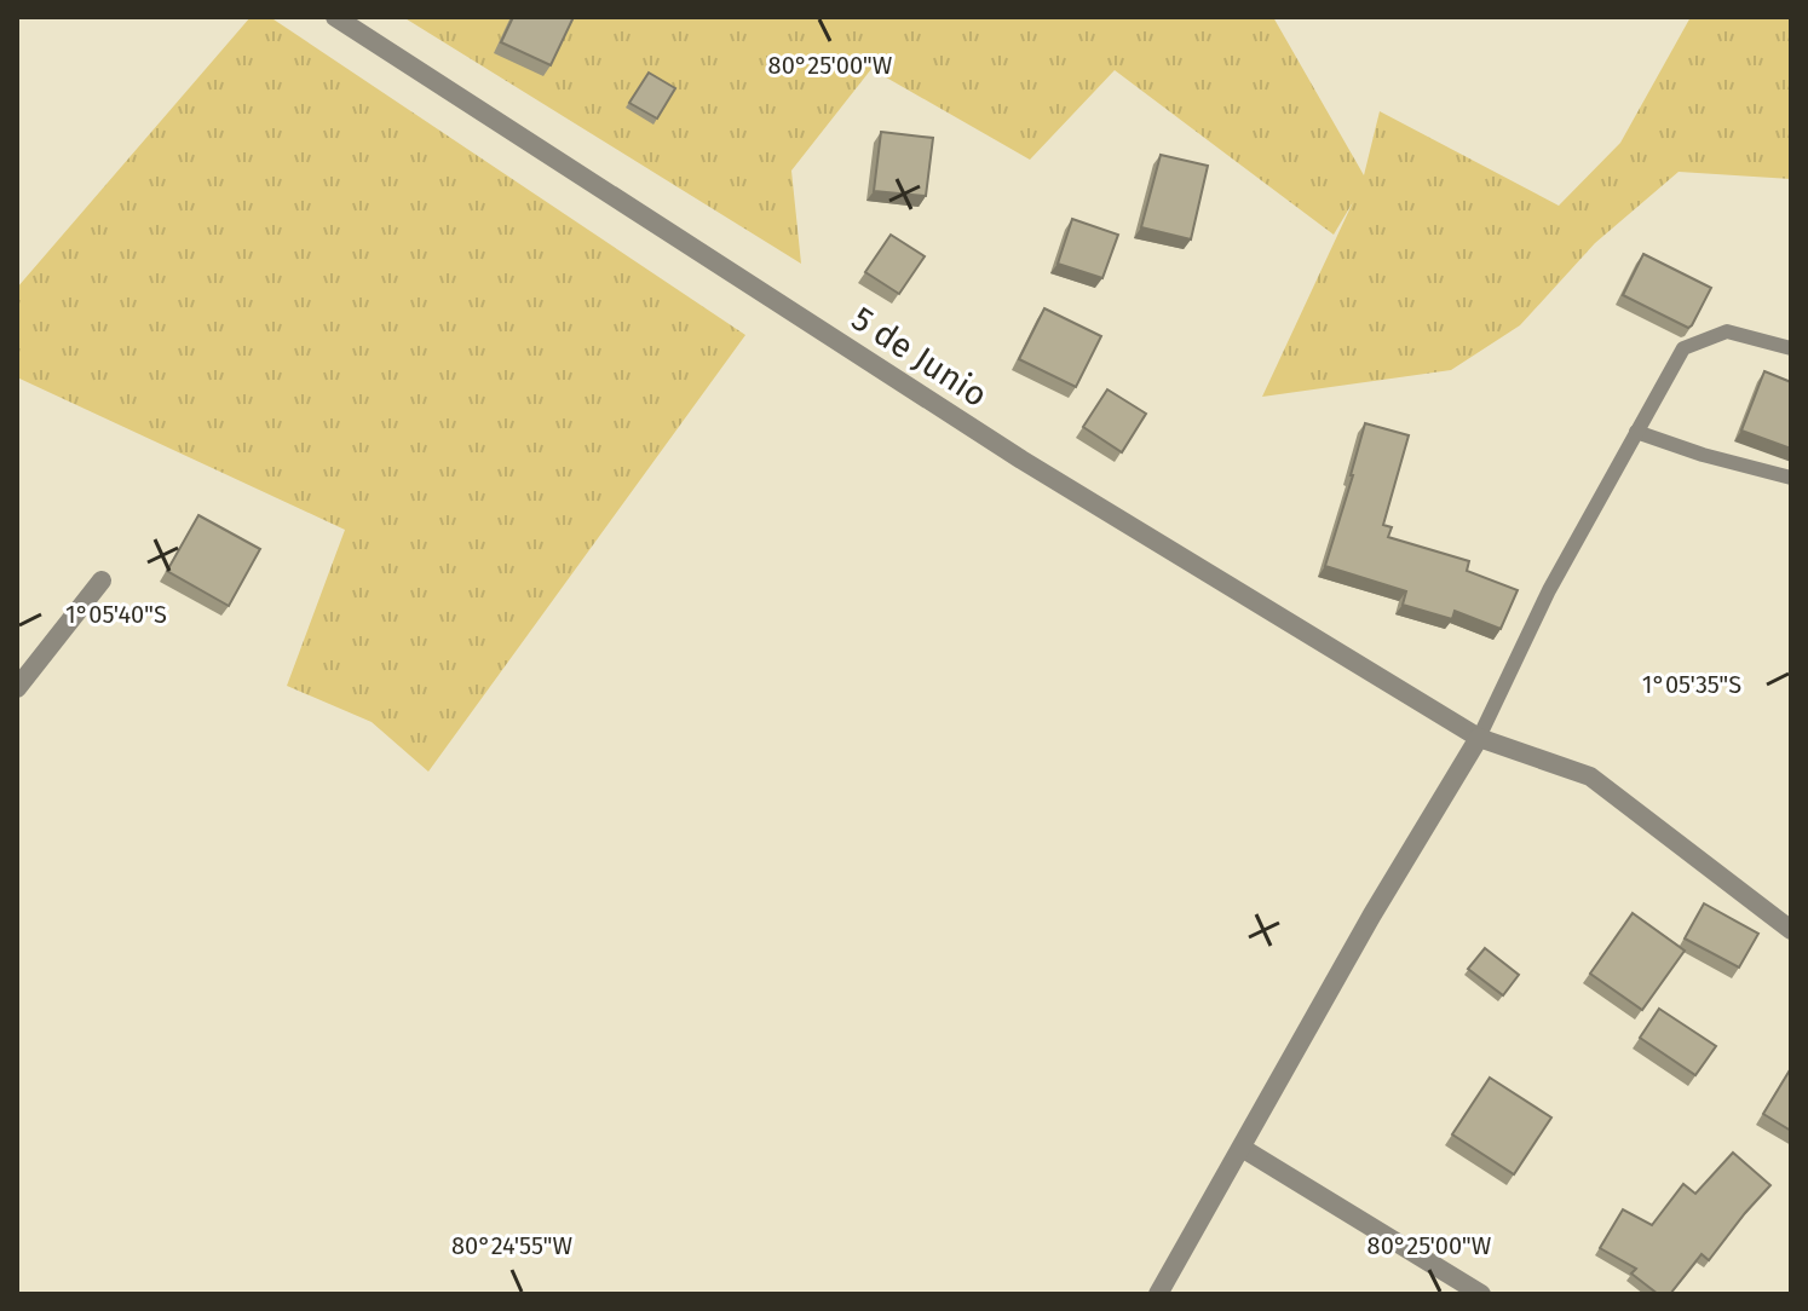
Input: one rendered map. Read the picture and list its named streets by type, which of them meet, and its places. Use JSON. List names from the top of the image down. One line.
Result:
{"streets":{"street":["5 de Junio"]},"coordinates":["80°25'00\"W","1°05'40\"S","1°05'35\"S","80°24'55\"W"]}
